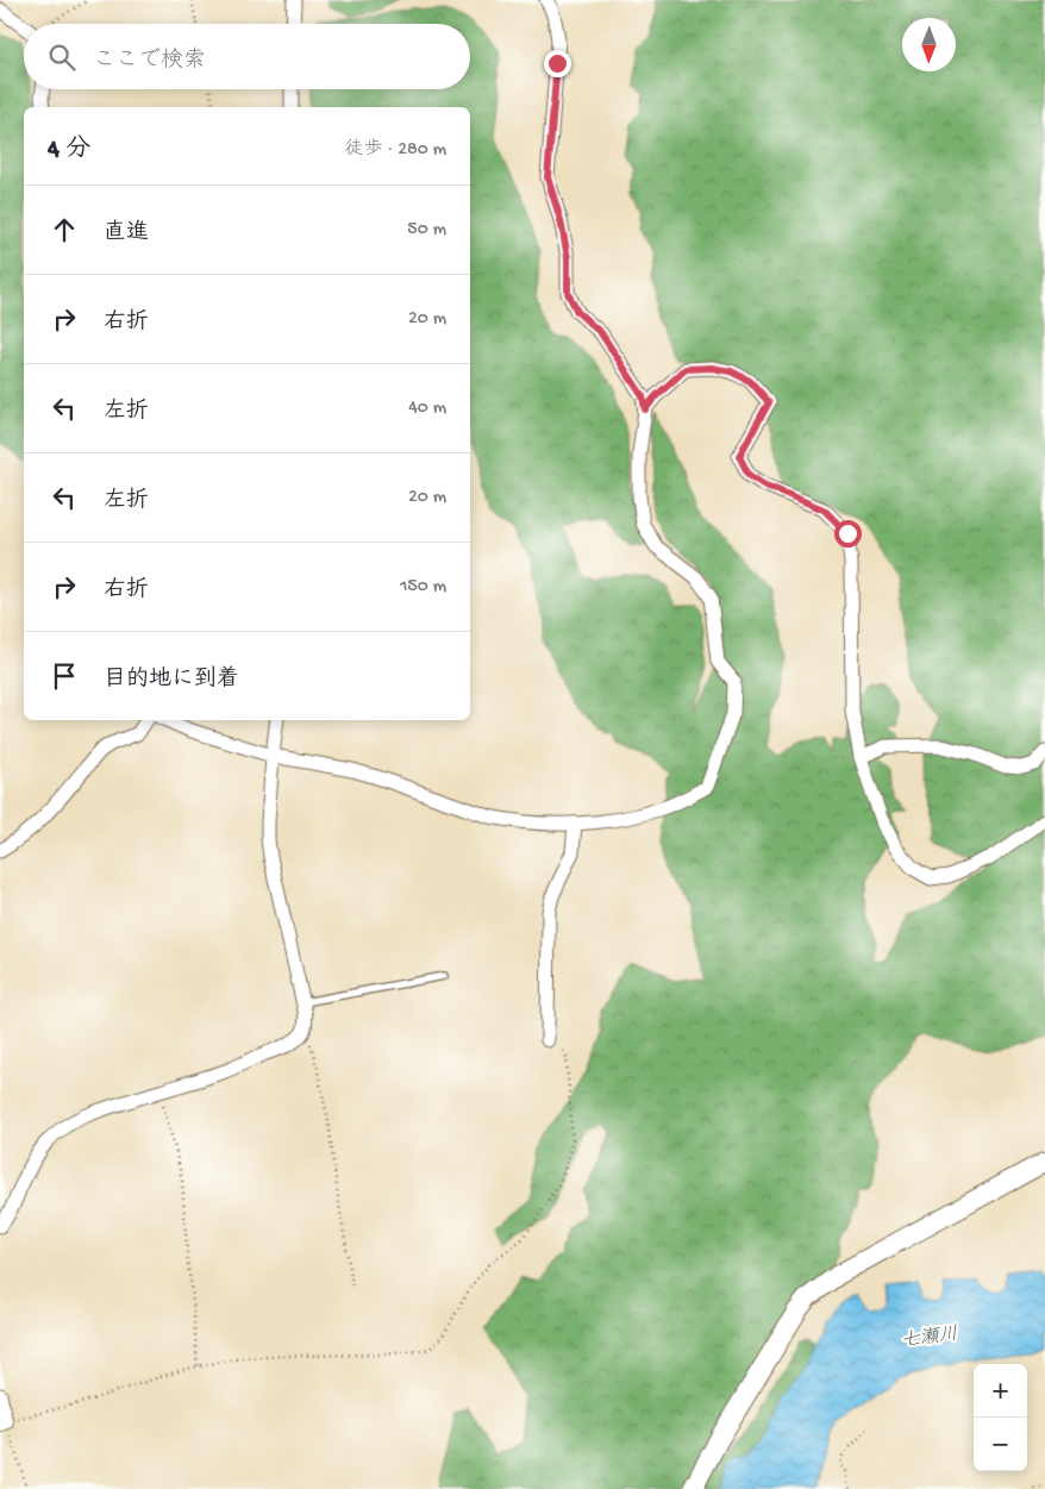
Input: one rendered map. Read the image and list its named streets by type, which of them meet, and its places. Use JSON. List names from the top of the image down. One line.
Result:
{"water":["七瀬川"],"north":"bottom","page":{"search":"ここで検索","heading":["4 分","徒歩 · 280 m"],"list":[["直進","50 m"],["右折","20 m"],["左折","40 m"],["左折","20 m"],["右折","150 m"],"目的地に到着"],"map_buttons":["+","−"]}}
